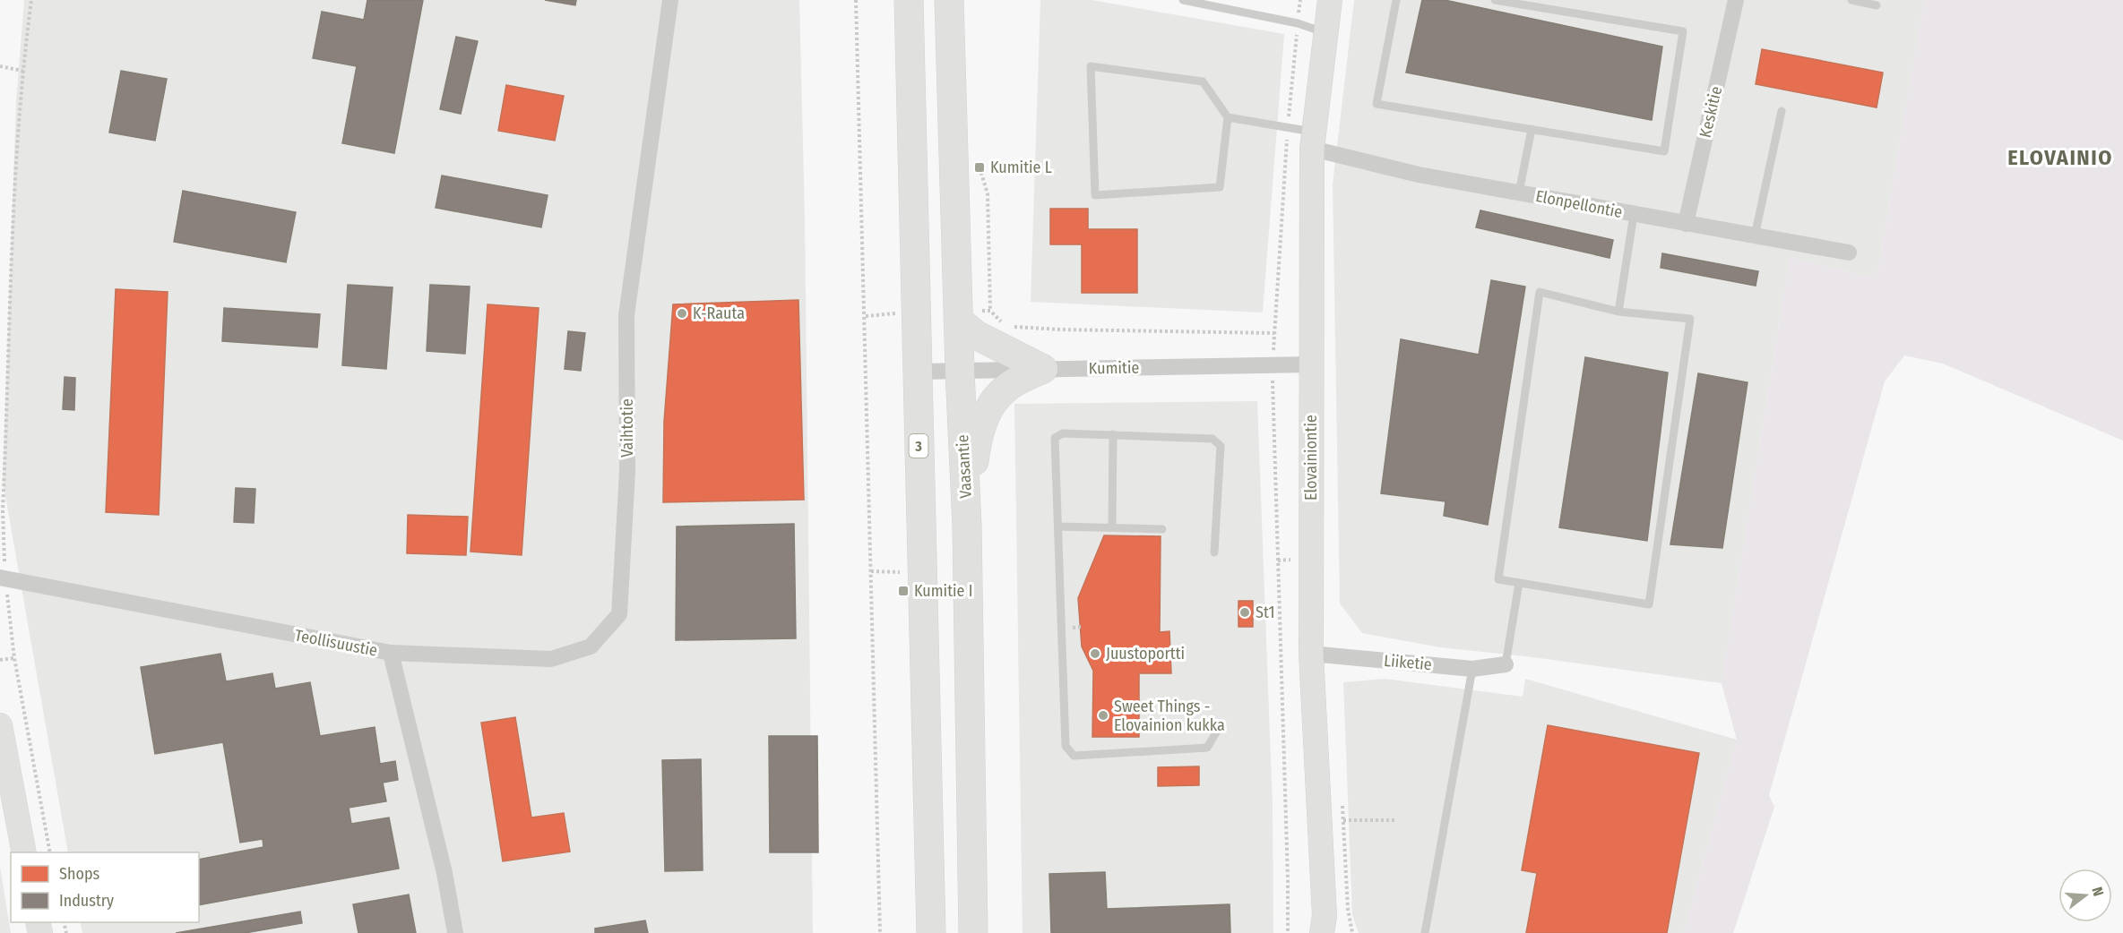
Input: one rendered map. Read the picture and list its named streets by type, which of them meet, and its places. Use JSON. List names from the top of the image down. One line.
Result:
{"streets":{"highway":["3","Vaasantie"],"main road":["Elovainiontie"],"street":["Keskitie","Elonpellontie","Kumitie","Vaihtotie","Teollisuustie","Liiketie"]},"crossings":[["Keskitie","Elonpellontie"],["Elonpellontie","Elovainiontie"],["Kumitie","3"],["Kumitie","Elovainiontie"],["Kumitie","Vaasantie"],["Vaihtotie","Teollisuustie"],["Elovainiontie","Liiketie"]],"districts":["ELOVAINIO"],"places":{"transit":["Kumitie L","Kumitie I"],"other":["K-Rauta","St1","Juustoportti","Sweet Things - Elovainion kukka"]},"legend":["Shops","Industry"],"north":"right"}
